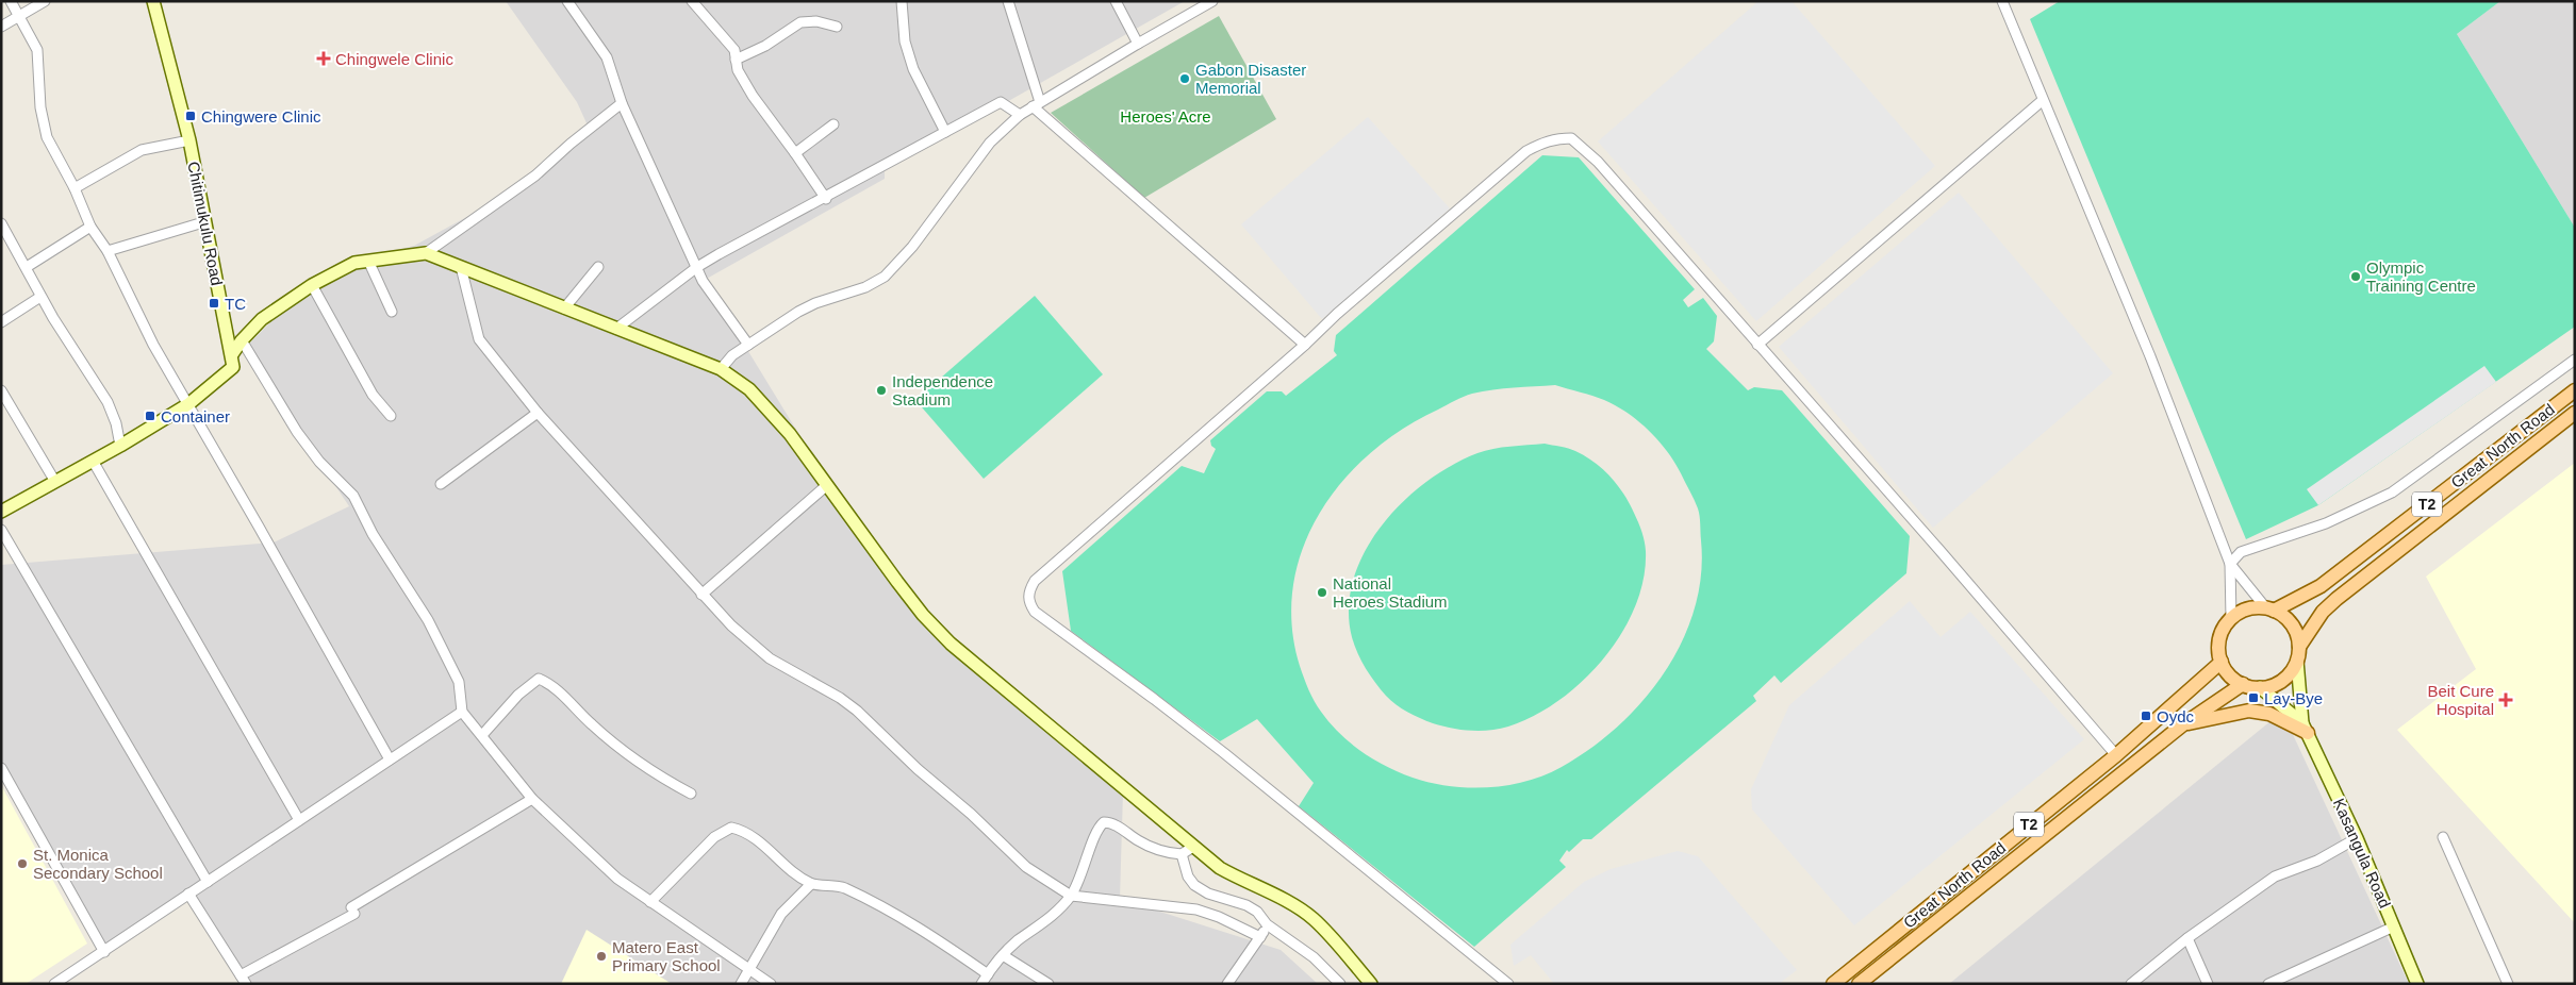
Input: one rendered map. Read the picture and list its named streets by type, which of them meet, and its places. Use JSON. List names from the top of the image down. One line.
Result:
{"streets":{"main road":["Great North Road","T2"],"street":["Chitimukulu Road","Kasangula Road"]},"crossings":[["Great North Road","T2"],["Great North Road","Kasangula Road"],["T2","Kasangula Road"]],"parks":["Heroes' Acre"],"places":{"health":["Chingwele Clinic","Beit Cure Hospital"],"other":["Gabon Disaster Memorial","Olympic Training Centre","Independence Stadium","National Heroes Stadium","St. Monica Secondary School","Matero East Primary School"],"transit":["Chingwere Clinic","TC","Container","Lay-Bye","Oydc"]}}
